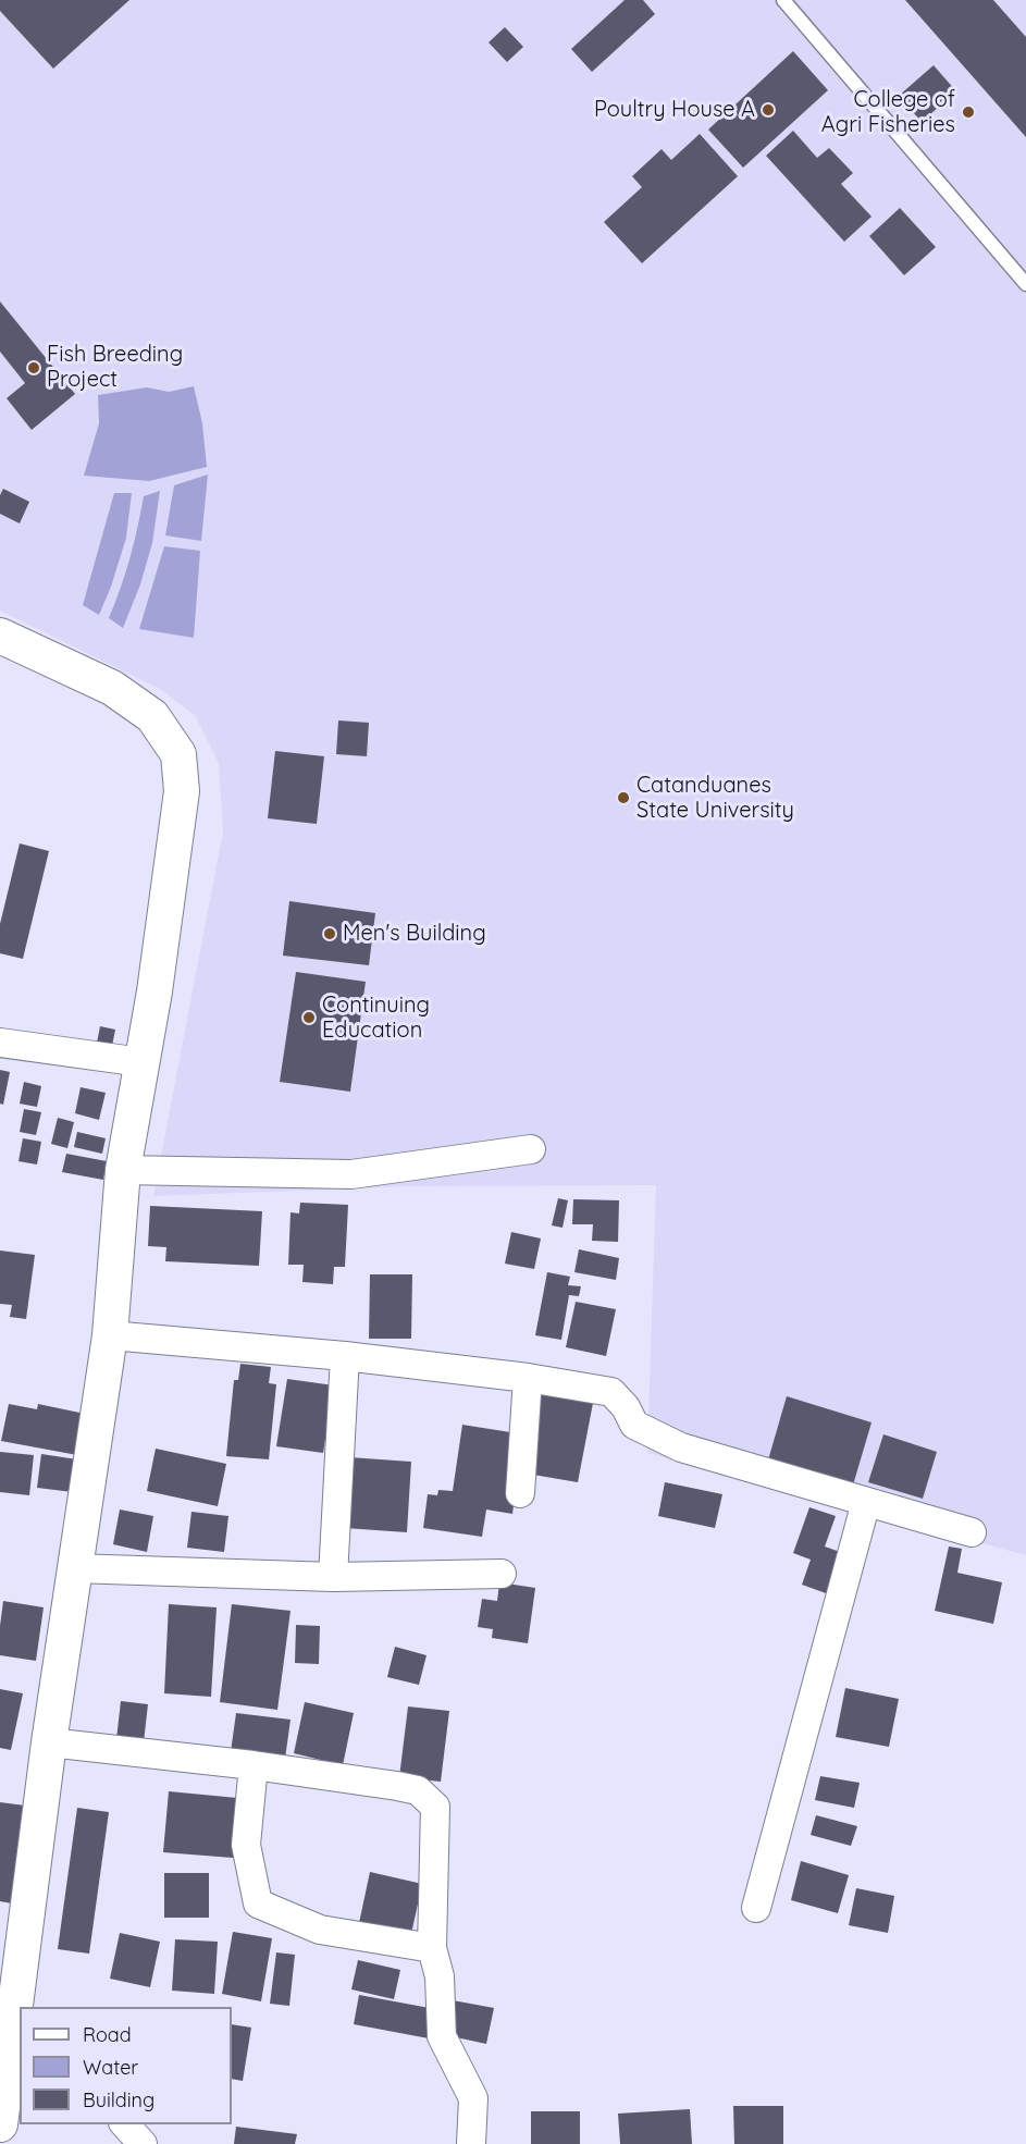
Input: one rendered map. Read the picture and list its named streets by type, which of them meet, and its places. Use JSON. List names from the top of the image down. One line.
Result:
{"places":["Poultry House A","College of Agri Fisheries","Fish Breeding Project","Catanduanes State University","Men's Building","Continuing Education"],"legend":["Road","Water","Building"]}
